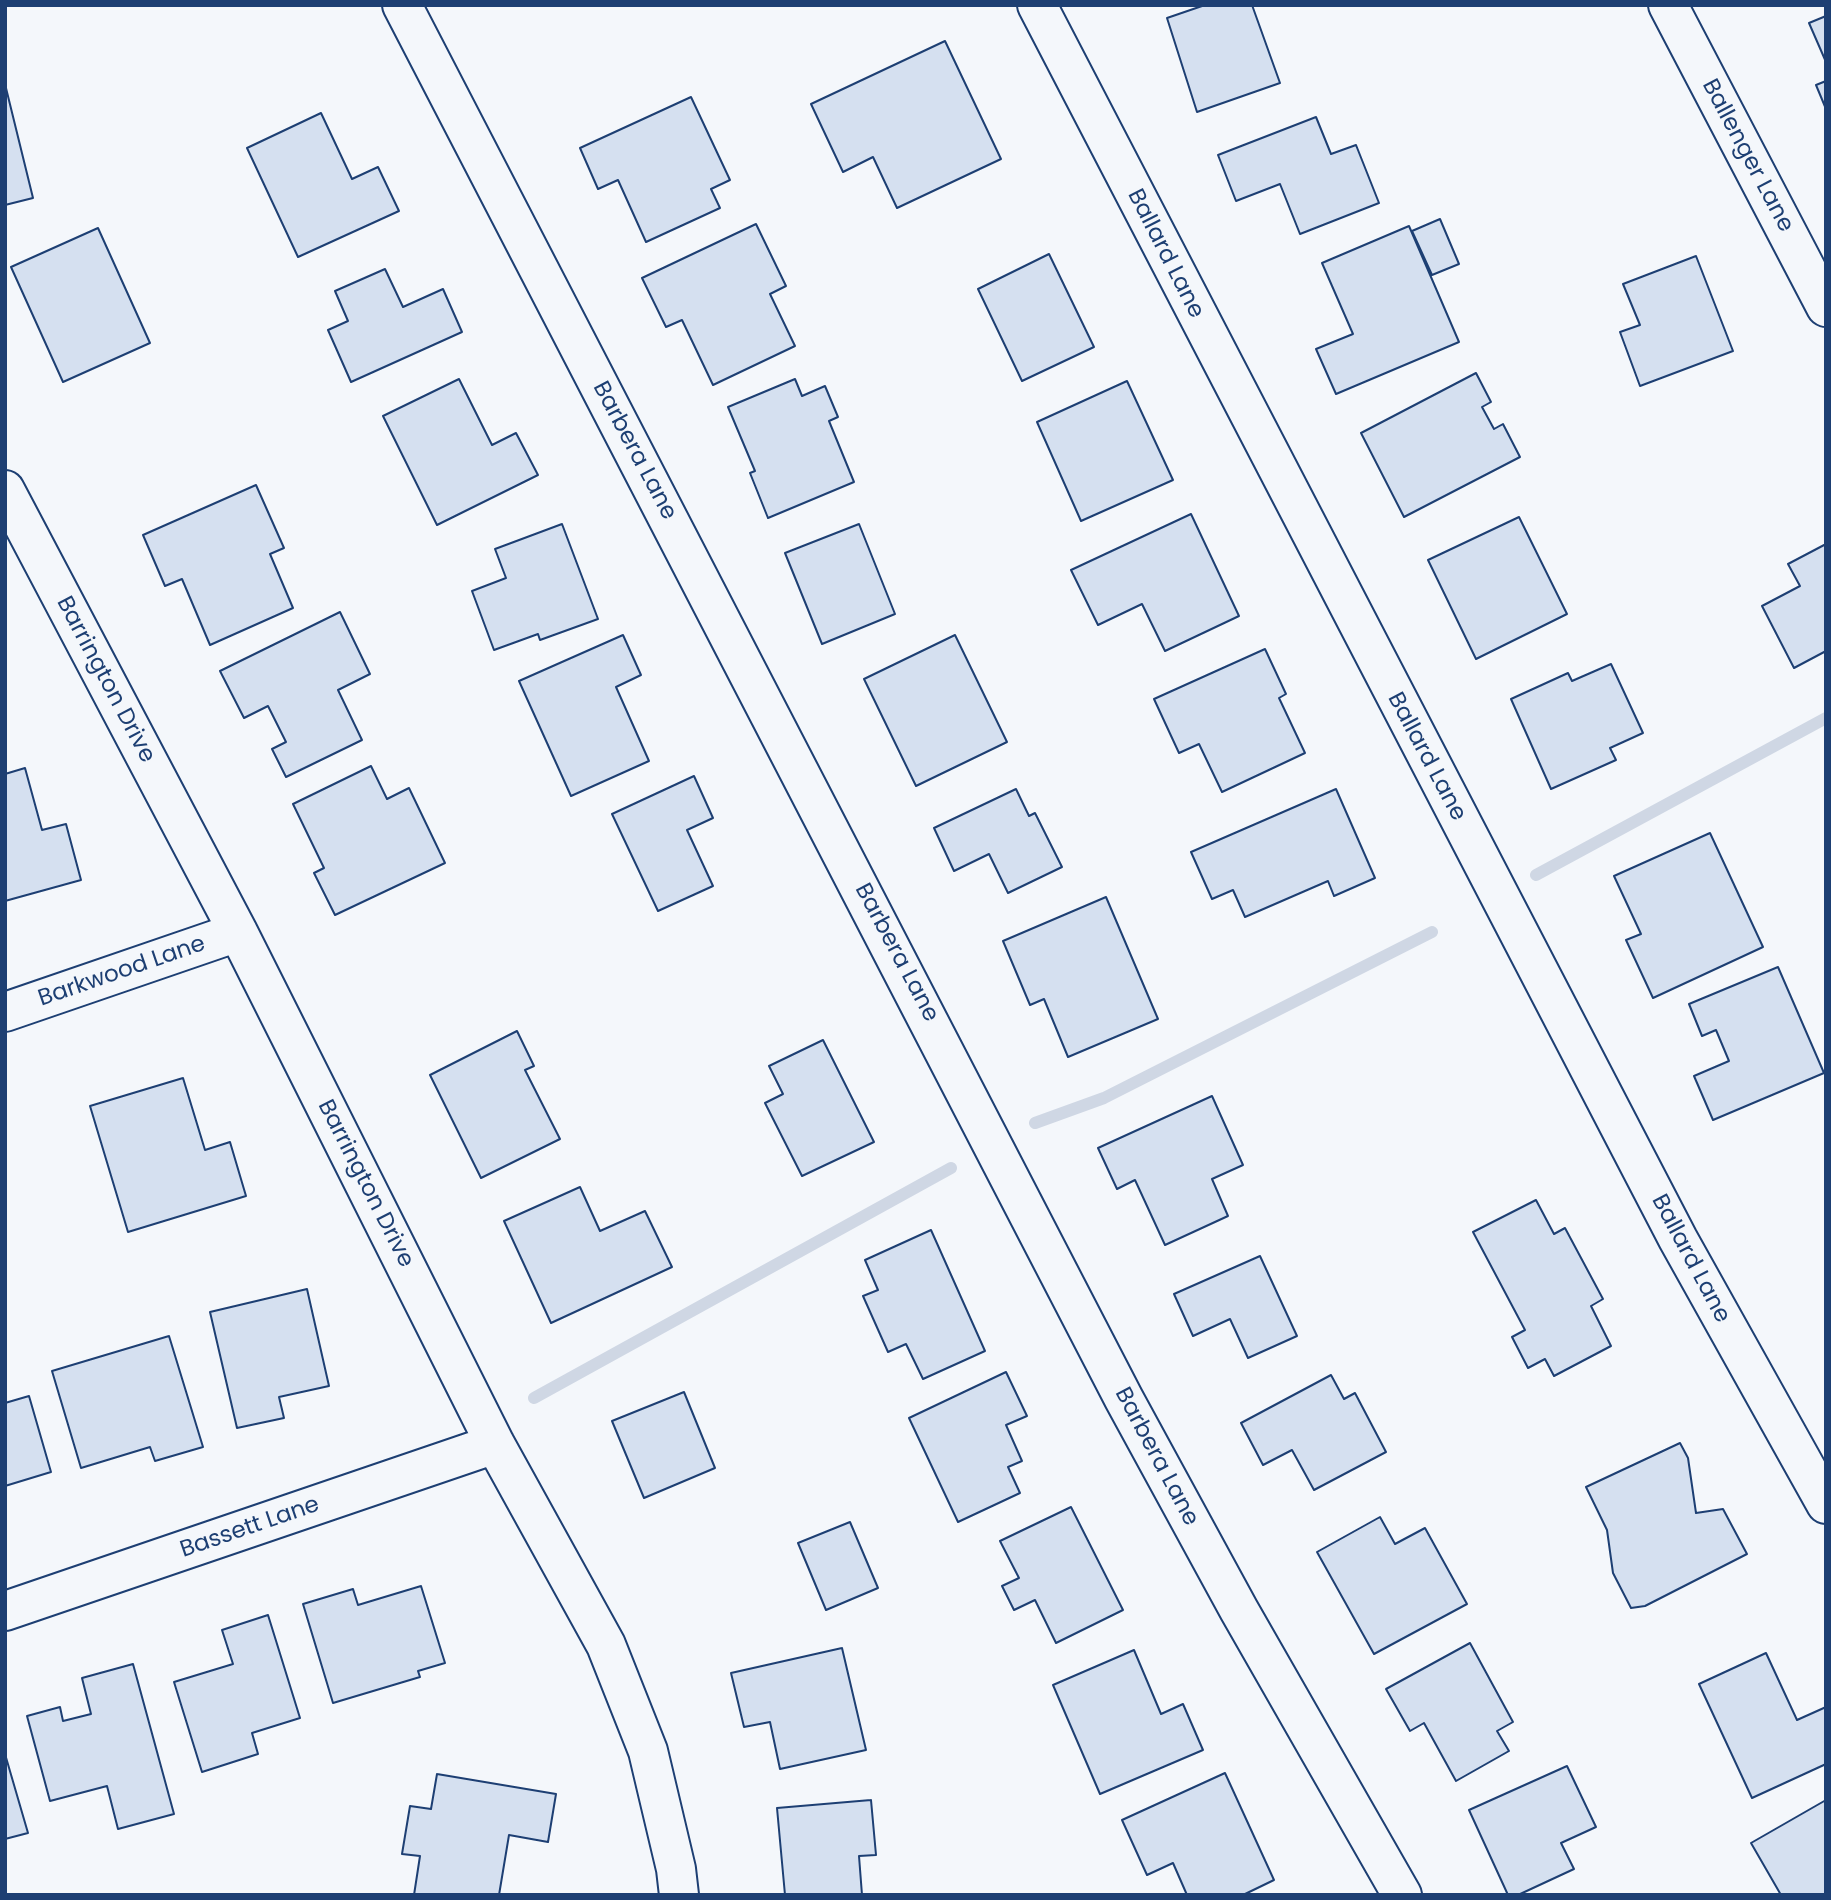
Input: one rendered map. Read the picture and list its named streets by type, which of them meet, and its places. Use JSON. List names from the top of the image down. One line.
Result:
{"streets":{"street":["Ballenger Lane","Ballard Lane","Barbera Lane","Barrington Drive","Barkwood Lane","Bassett Lane"]},"crossings":[["Barrington Drive","Barkwood Lane"],["Barrington Drive","Bassett Lane"]]}
